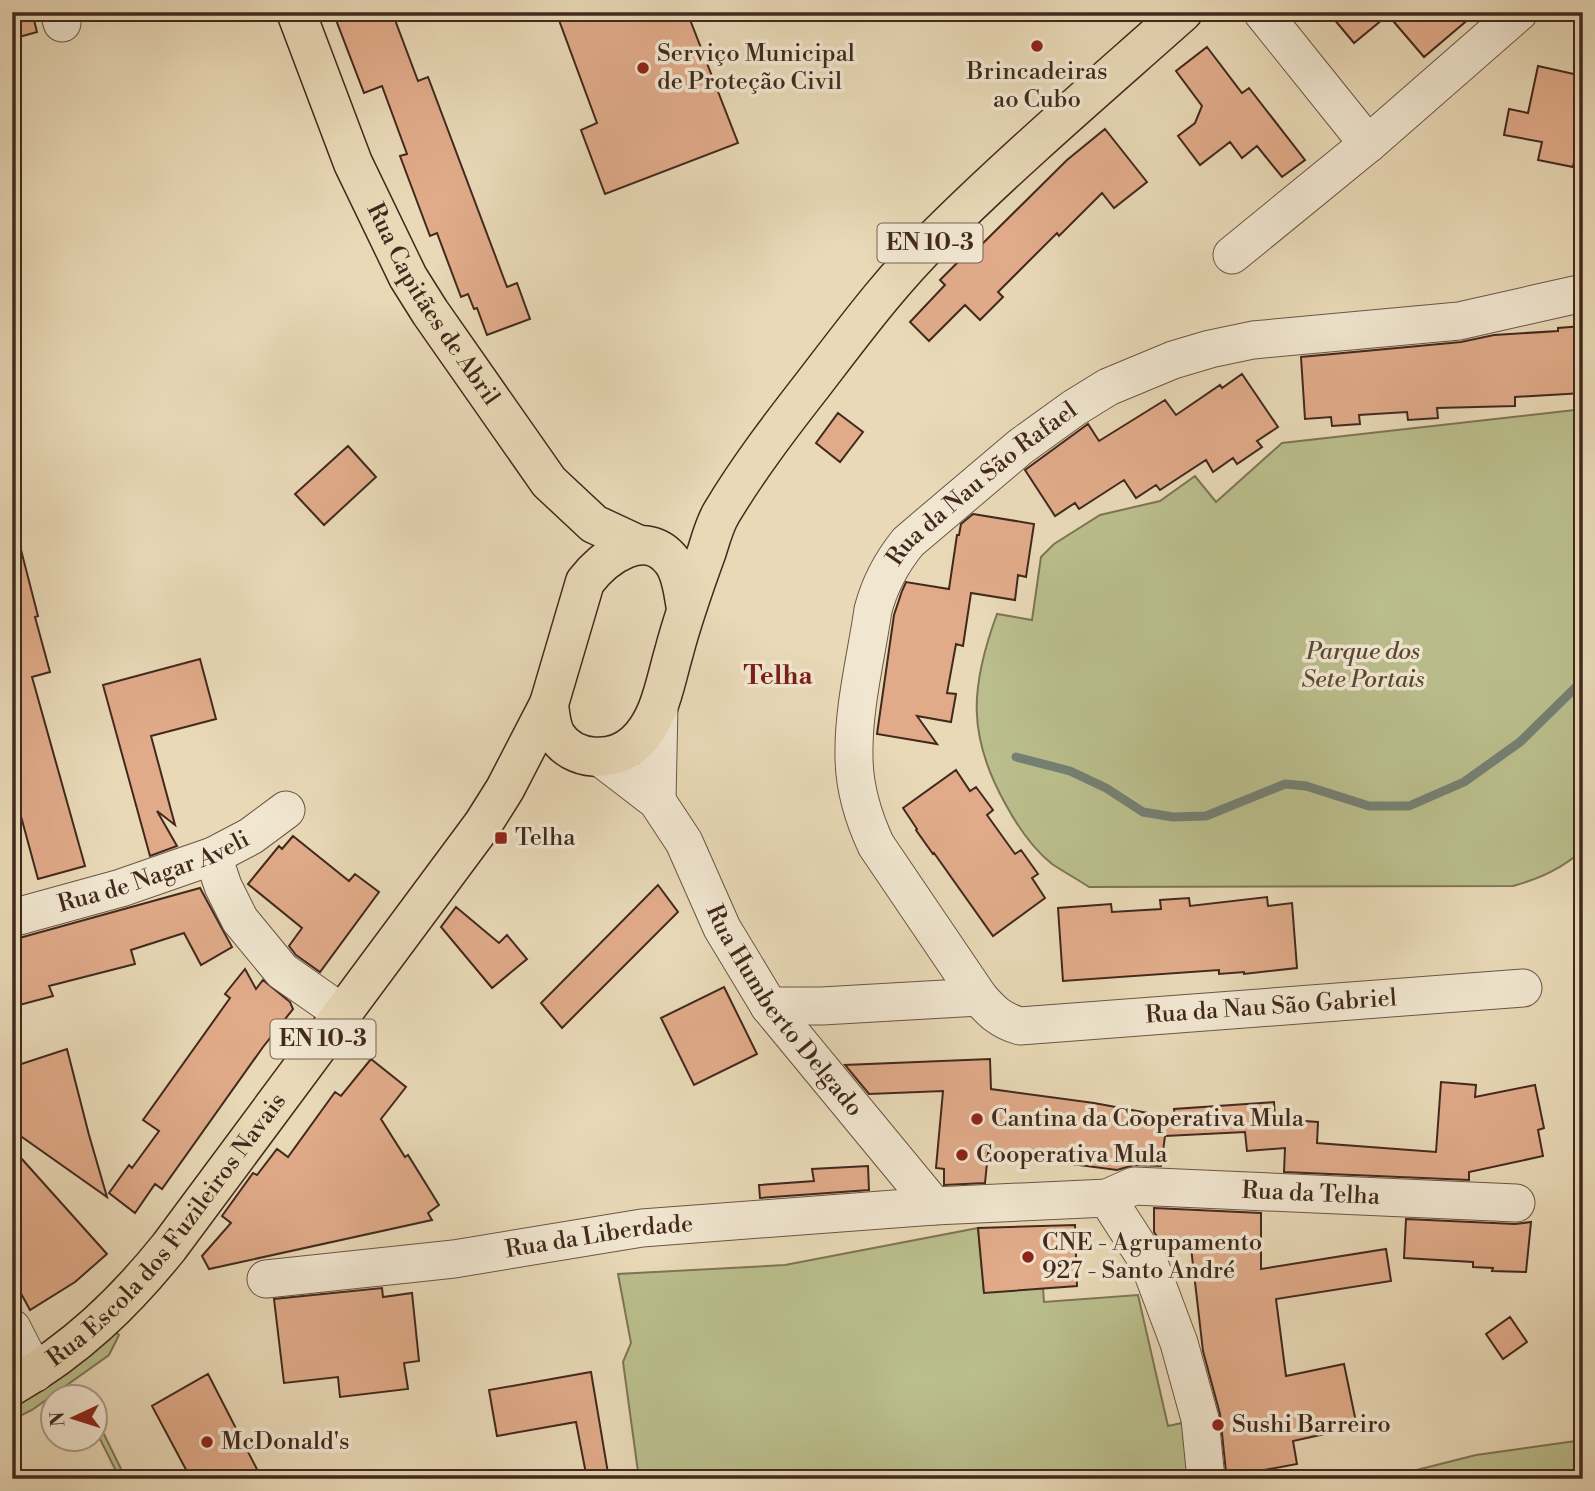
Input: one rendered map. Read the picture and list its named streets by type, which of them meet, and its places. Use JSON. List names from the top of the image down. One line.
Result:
{"streets":{"main road":["EN 10-3","Rua Capitães de Abril","Rua Escola dos Fuzileiros Navais"],"street":["Rua da Nau São Rafael","Rua de Nagar Aveli","Rua da Nau São Gabriel","Rua Humberto Delgado","Rua da Telha","Rua da Liberdade"]},"crossings":[["EN 10-3","Rua Capitães de Abril"],["EN 10-3","Rua Humberto Delgado"],["EN 10-3","Rua Escola dos Fuzileiros Navais"],["Rua da Nau São Rafael","Rua da Nau São Gabriel"],["Rua Humberto Delgado","Rua da Telha"],["Rua Humberto Delgado","Rua Escola dos Fuzileiros Navais"],["Rua Humberto Delgado","Rua da Liberdade"],["Rua da Telha","Rua da Liberdade"]],"districts":["Telha"],"parks":["Parque dos Sete Portais"],"places":{"other":["Brincadeiras ao Cubo","Serviço Municipal de Proteção Civil","Cantina da Cooperativa Mula","Cooperativa Mula","CNE - Agrupamento 927 - Santo André","Sushi Barreiro","McDonald's"],"transit":["Telha"]},"north":"left"}
